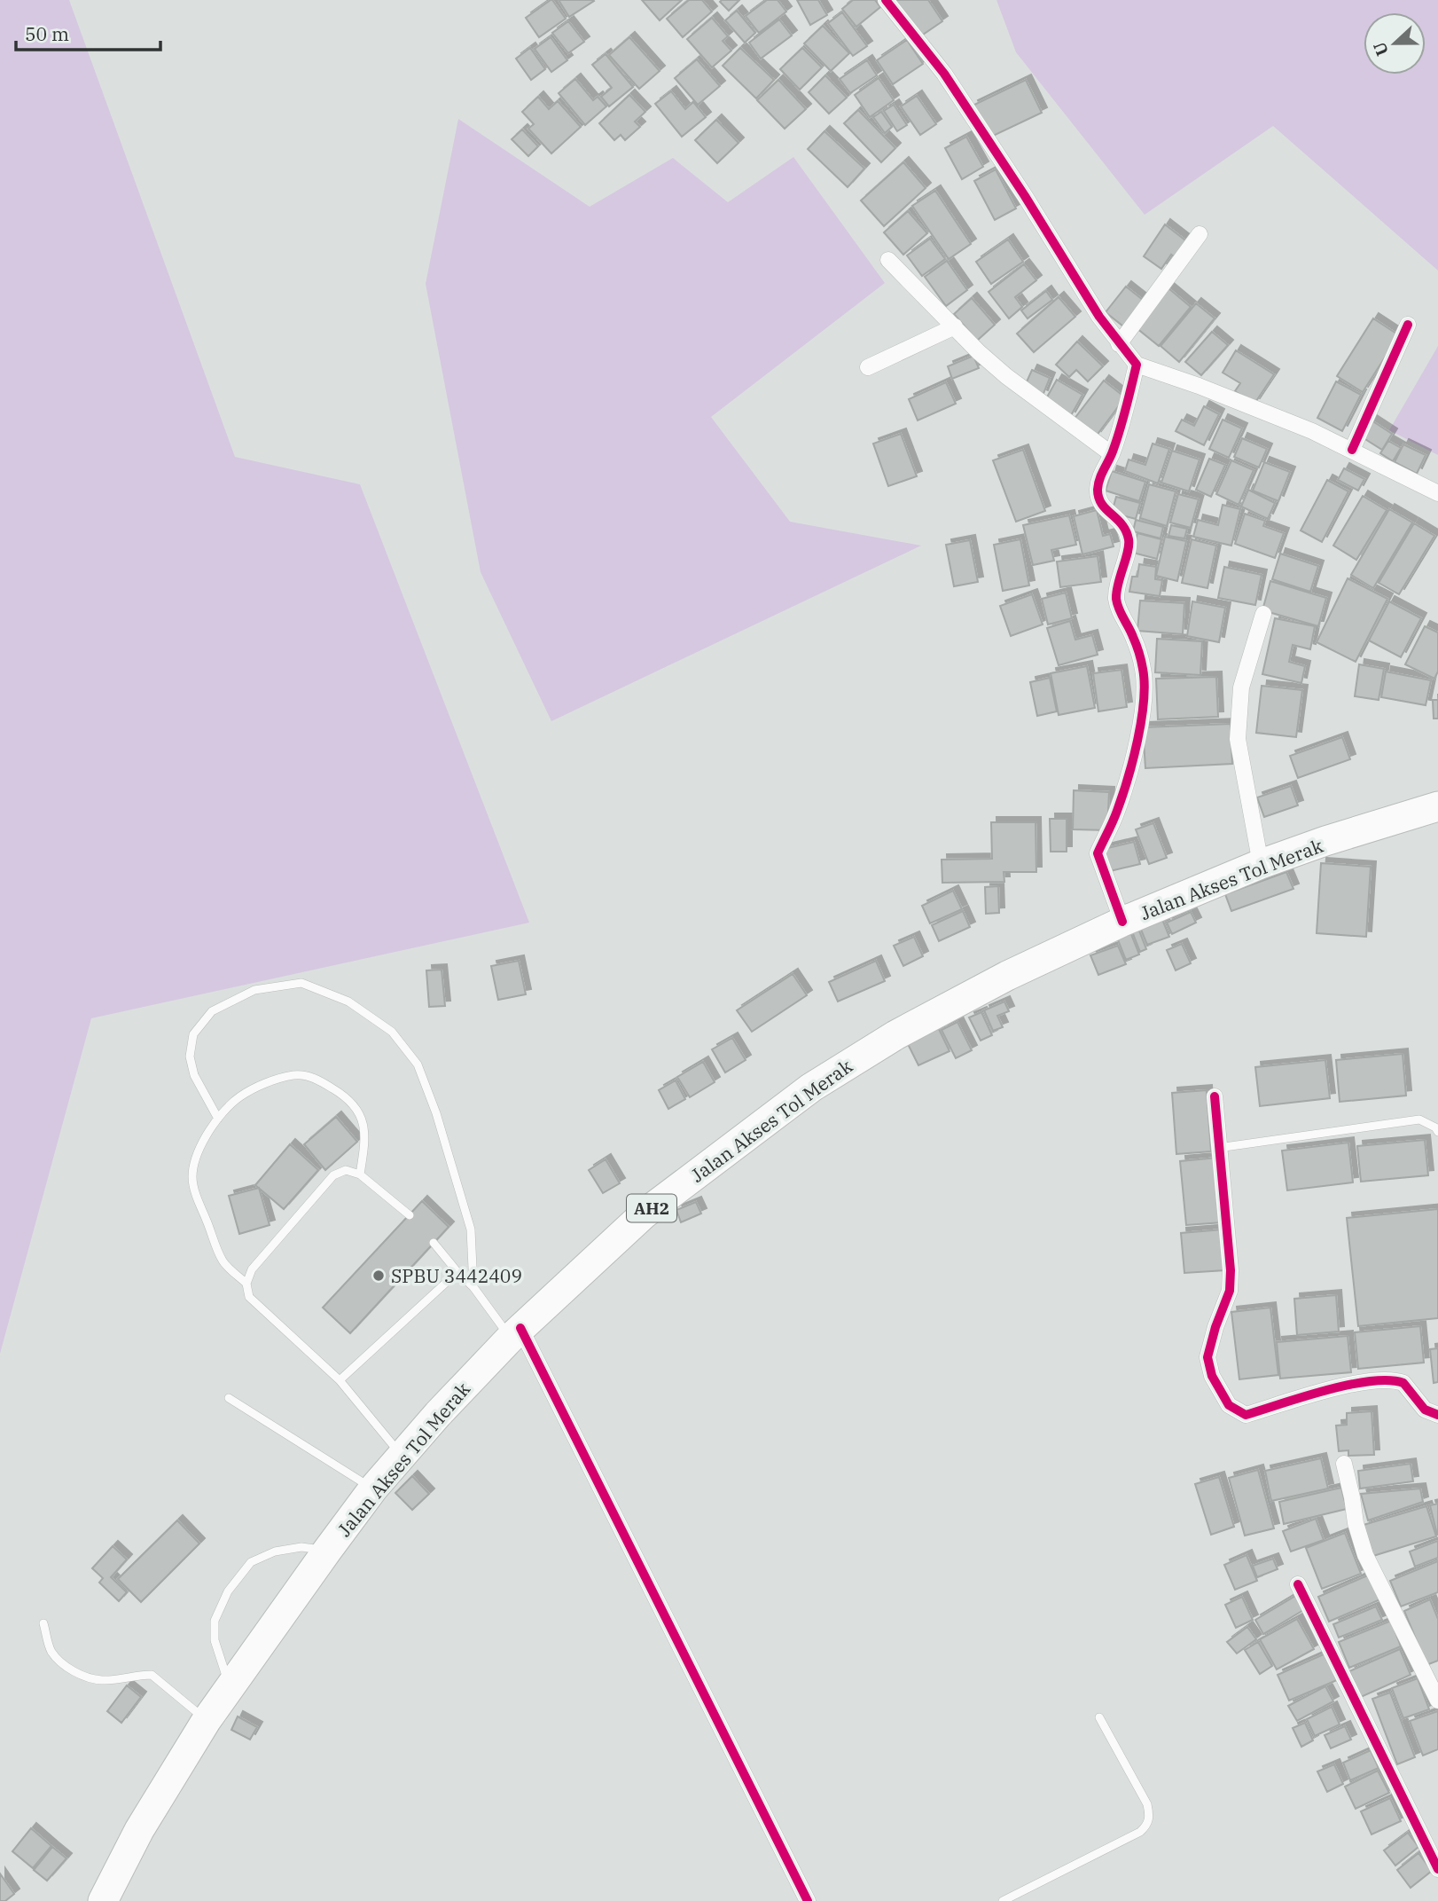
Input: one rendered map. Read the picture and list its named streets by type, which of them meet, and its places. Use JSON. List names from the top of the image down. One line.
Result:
{"streets":{"highway":["Jalan Akses Tol Merak","AH2"]},"places":["SPBU 3442409"],"scale_bar":"50 m","north":"left"}
